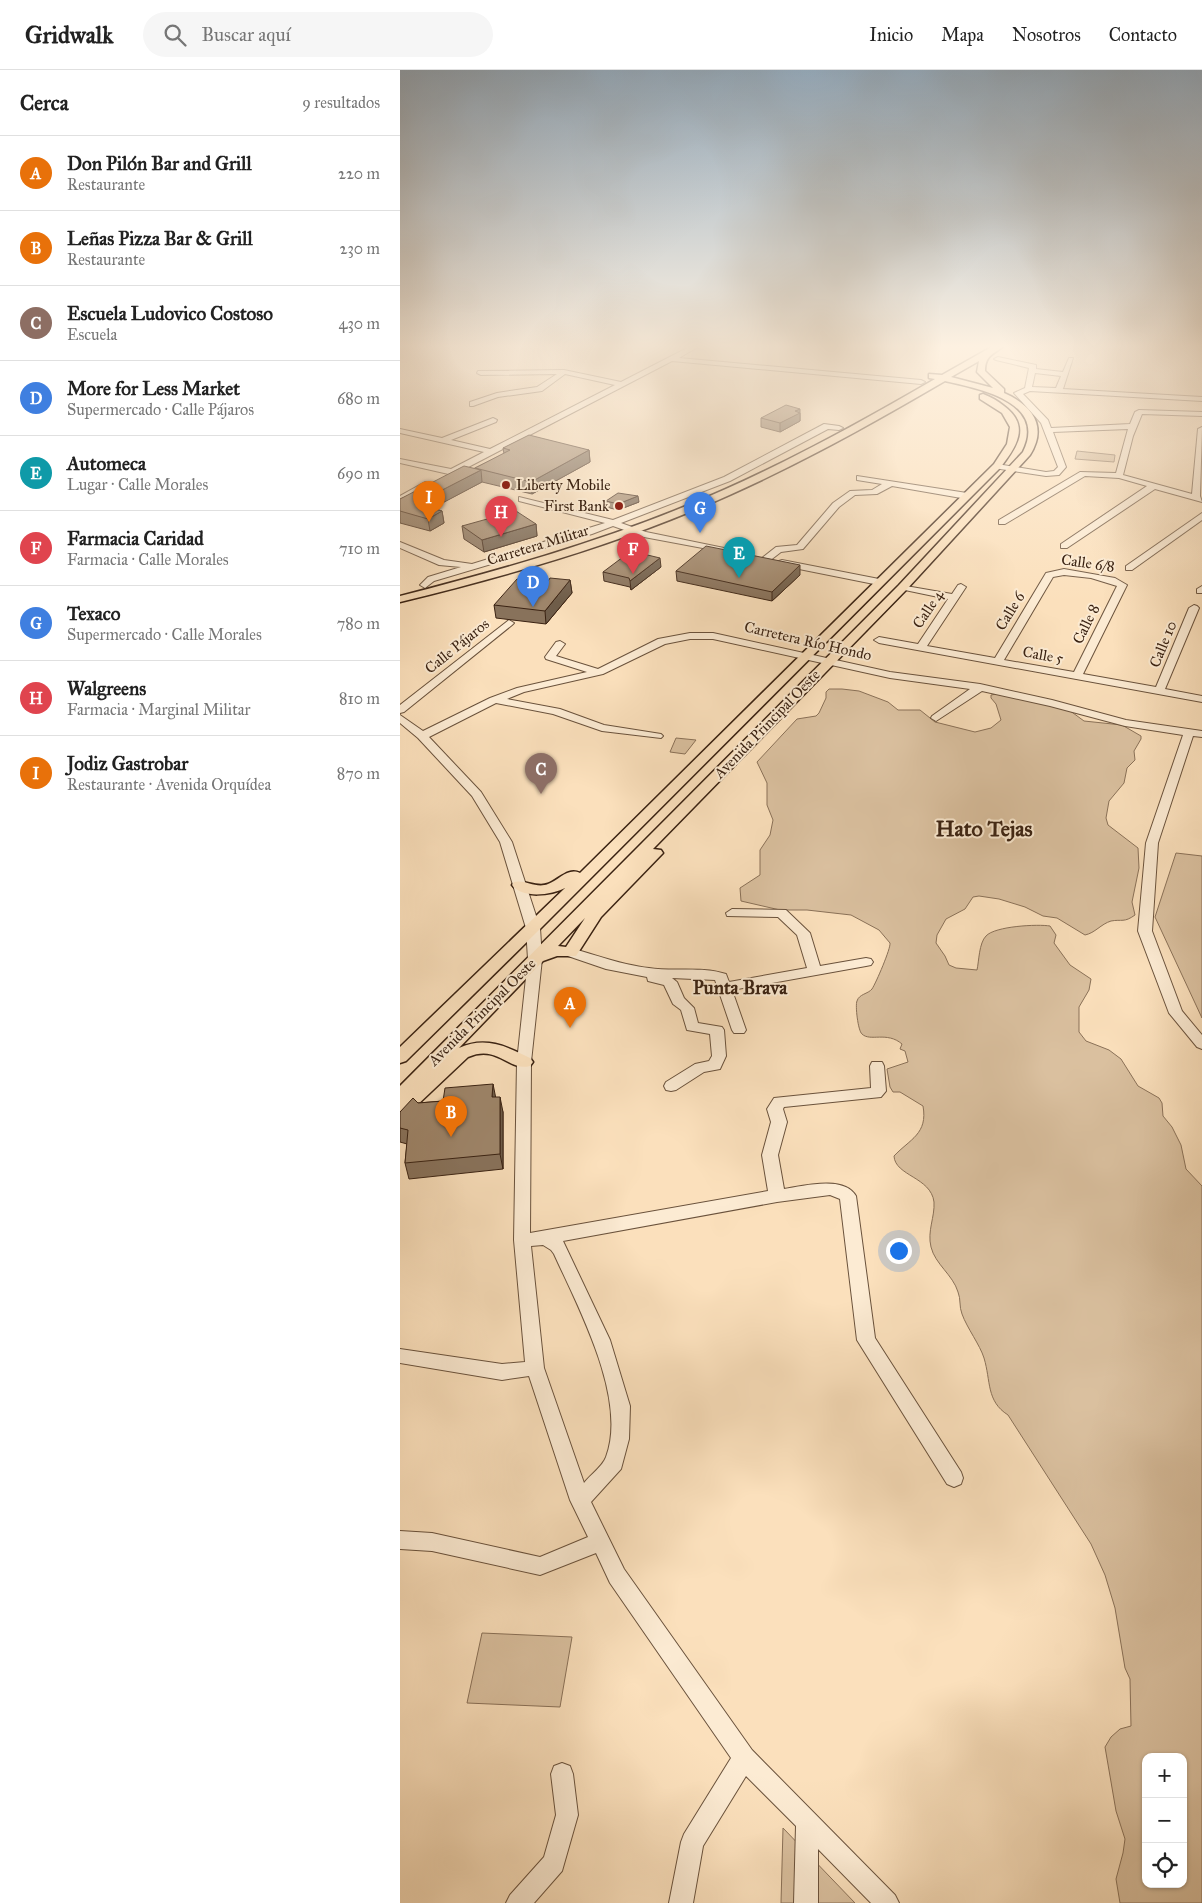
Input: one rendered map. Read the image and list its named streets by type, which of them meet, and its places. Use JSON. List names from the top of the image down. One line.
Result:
{"streets":{"main road":["Carretera Militar","Avenida Principal Oeste"],"street":["Calle 6/8","Calle 4","Calle 6","Calle 8","Carretera Río Hondo","Calle 10","Calle Pájaros","Calle 5"]},"crossings":[["Calle 6/8","Calle 6"],["Calle 6/8","Calle 8"],["Calle 4","Calle 5"],["Calle 6","Calle 5"],["Calle 8","Calle 5"],["Carretera Río Hondo","Avenida Principal Oeste"],["Calle 10","Calle 5"]],"districts":["Hato Tejas","Punta Brava"],"places":["Liberty Mobile","First Bank"],"page":{"header":"Gridwalk","search":"Buscar aquí","nav":["Inicio","Mapa","Nosotros","Contacto"],"heading":["Cerca","9 resultados"],"list":[{"mark":"A","name":"Don Pilón Bar and Grill","note":"Restaurante","value":"220 m"},{"mark":"B","name":"Leñas Pizza Bar & Grill","note":"Restaurante","value":"230 m"},{"mark":"C","name":"Escuela Ludovico Costoso","note":"Escuela","value":"430 m"},{"mark":"D","name":"More for Less Market","note":"Supermercado · Calle Pájaros","value":"680 m"},{"mark":"E","name":"Automeca","note":"Lugar · Calle Morales","value":"690 m"},{"mark":"F","name":"Farmacia Caridad","note":"Farmacia · Calle Morales","value":"710 m"},{"mark":"G","name":"Texaco","note":"Supermercado · Calle Morales","value":"780 m"},{"mark":"H","name":"Walgreens","note":"Farmacia · Marginal Militar","value":"810 m"},{"mark":"I","name":"Jodiz Gastrobar","note":"Restaurante · Avenida Orquídea","value":"870 m"}],"pins":["I","G","H","F","E","D","C","A","B"],"map_buttons":["+","−"]}}
